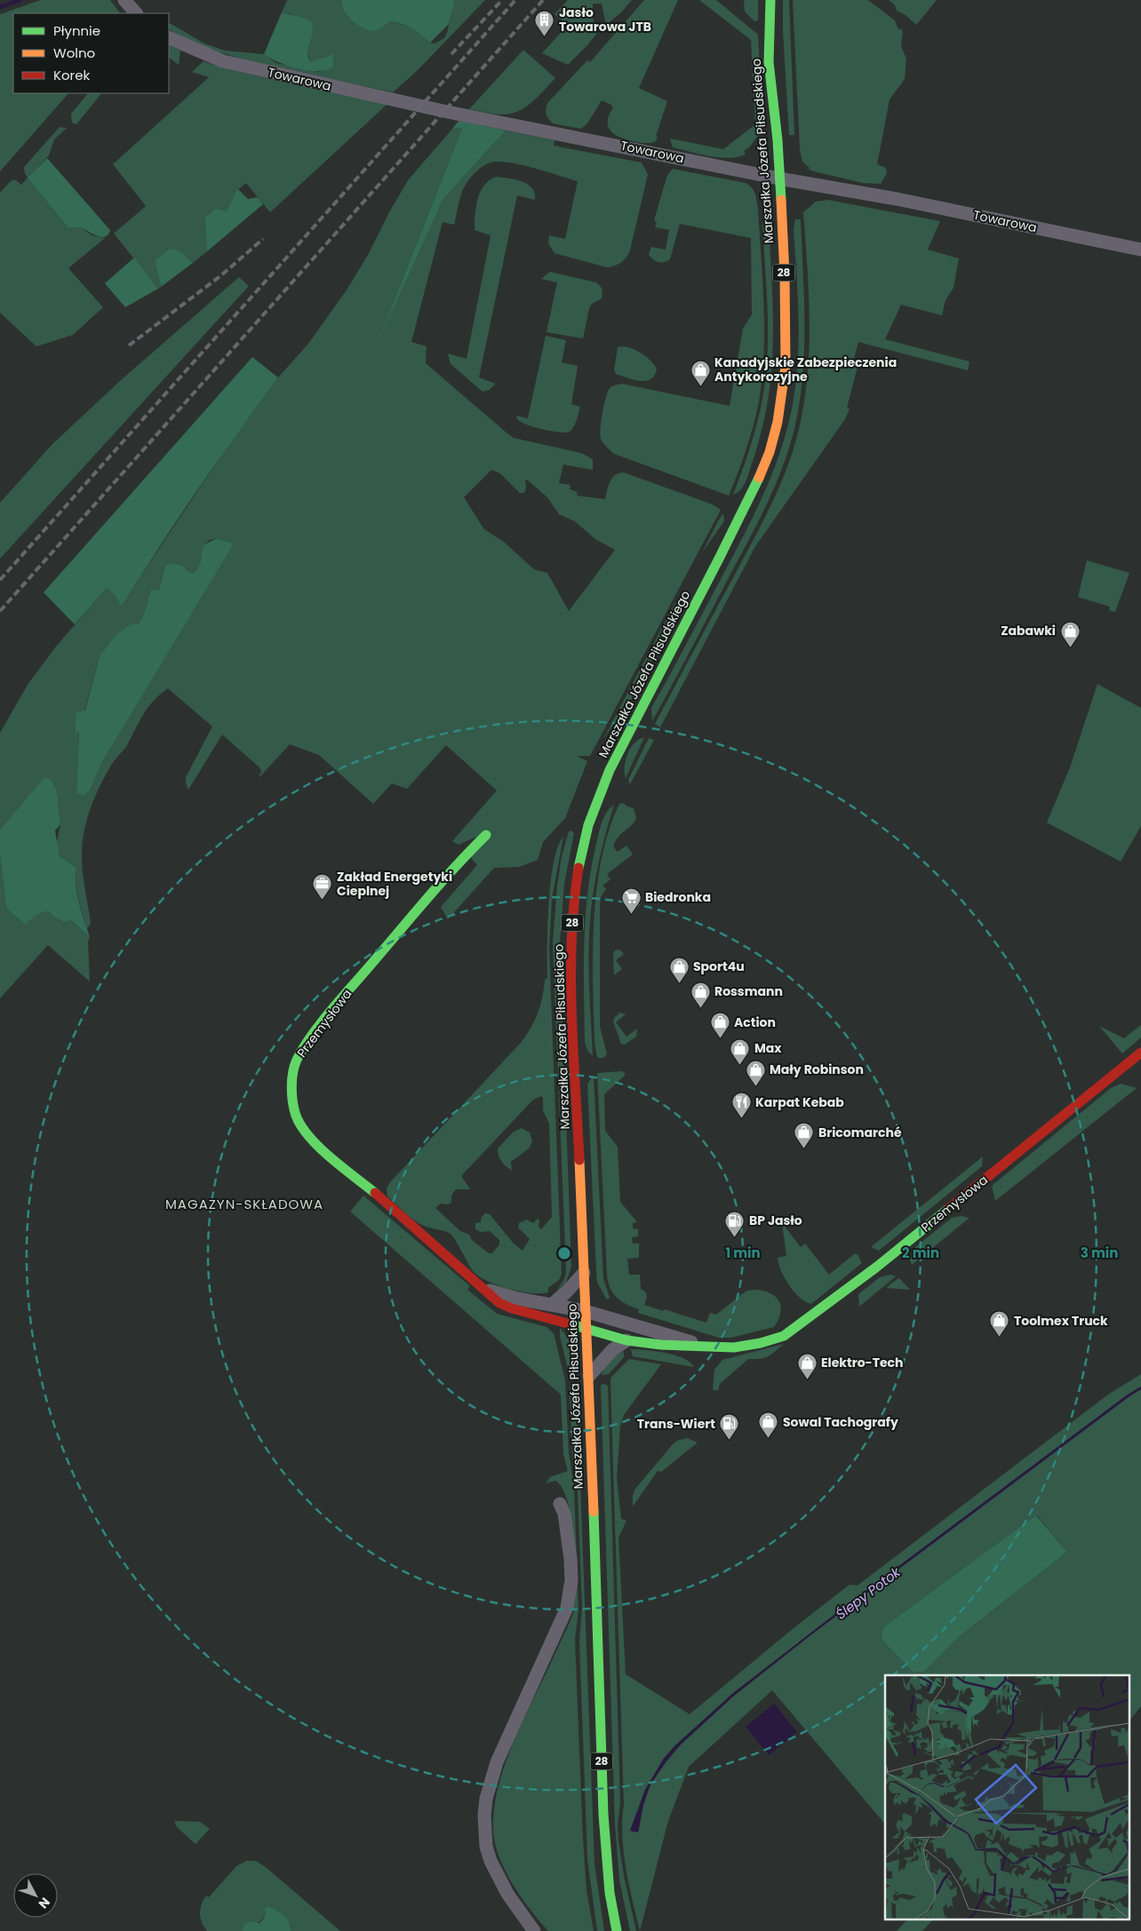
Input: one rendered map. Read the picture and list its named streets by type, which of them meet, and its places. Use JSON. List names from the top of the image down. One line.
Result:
{"streets":{"main road":["Marszałka Józefa Piłsudskiego","28","Przemysłowa"],"street":["Towarowa"]},"crossings":[["Towarowa","Marszałka Józefa Piłsudskiego"],["Marszałka Józefa Piłsudskiego","Przemysłowa"]],"districts":["MAGAZYN-SKŁADOWA"],"water":["Ślepy Potok"],"places":{"building":["Jasło Towarowa JTB"],"shop":["Kanadyjskie Zabezpieczenia Antykorozyjne","Zabawki","Sport4u","Rossmann","Action","Max","Mały Robinson","Bricomarché","Toolmex Truck","Elektro-Tech","Sowal Tachografy"],"office":["Zakład Energetyki Cieplnej"],"supermarket":["Biedronka"],"restaurant":["Karpat Kebab"],"fuel station":["BP Jasło","Trans-Wiert"]},"legend":["Płynnie","Wolno","Korek"],"north":"bottom right","rings":["1 min","2 min","3 min"]}
